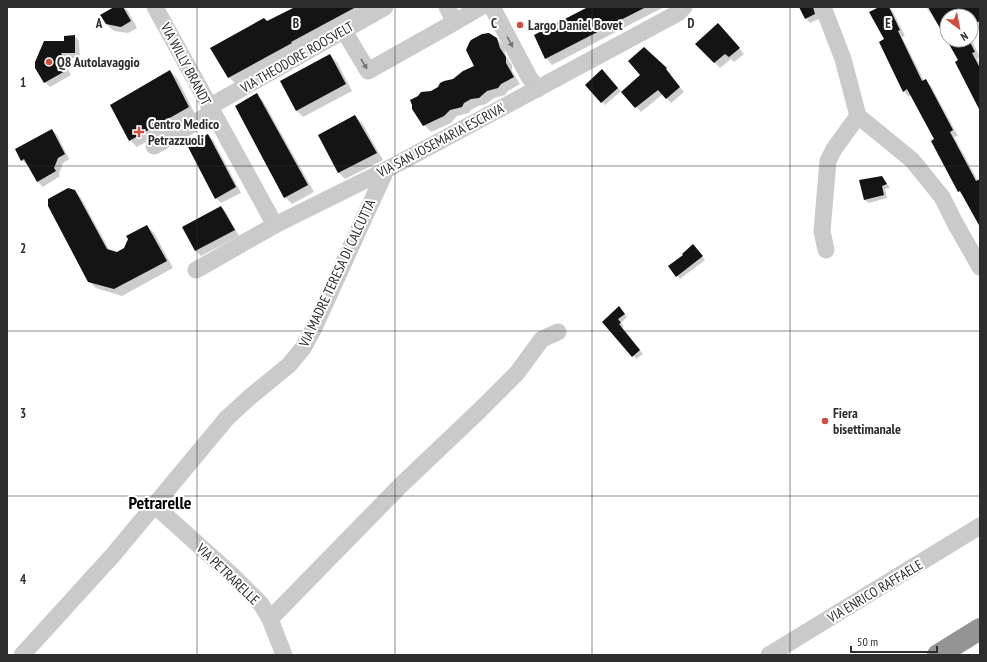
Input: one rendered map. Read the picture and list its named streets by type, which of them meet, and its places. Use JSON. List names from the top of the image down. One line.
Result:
{"streets":{"street":["VIA THEODORE ROOSVELT","VIA WILLY BRANDT","VIA SAN JOSEMARIA ESCRIVA'","VIA MADRE TERESA DI CALCUTTA","VIA PETRARELLE","VIA ENRICO RAFFAELE"]},"crossings":[["VIA THEODORE ROOSVELT","VIA WILLY BRANDT"],["VIA WILLY BRANDT","VIA SAN JOSEMARIA ESCRIVA'"],["VIA SAN JOSEMARIA ESCRIVA'","VIA MADRE TERESA DI CALCUTTA"],["VIA MADRE TERESA DI CALCUTTA","VIA PETRARELLE"]],"districts":["Petrarelle"],"places":{"other":["Largo Daniel Bovet","Q8 Autolavaggio","Fiera bisettimanale"],"health":["Centro Medico Petrazzuoli"]},"scale_bar":"50 m","north":"bottom right","grid":{"columns":["A","B","C","D","E"],"rows":["1","2","3","4"]}}
